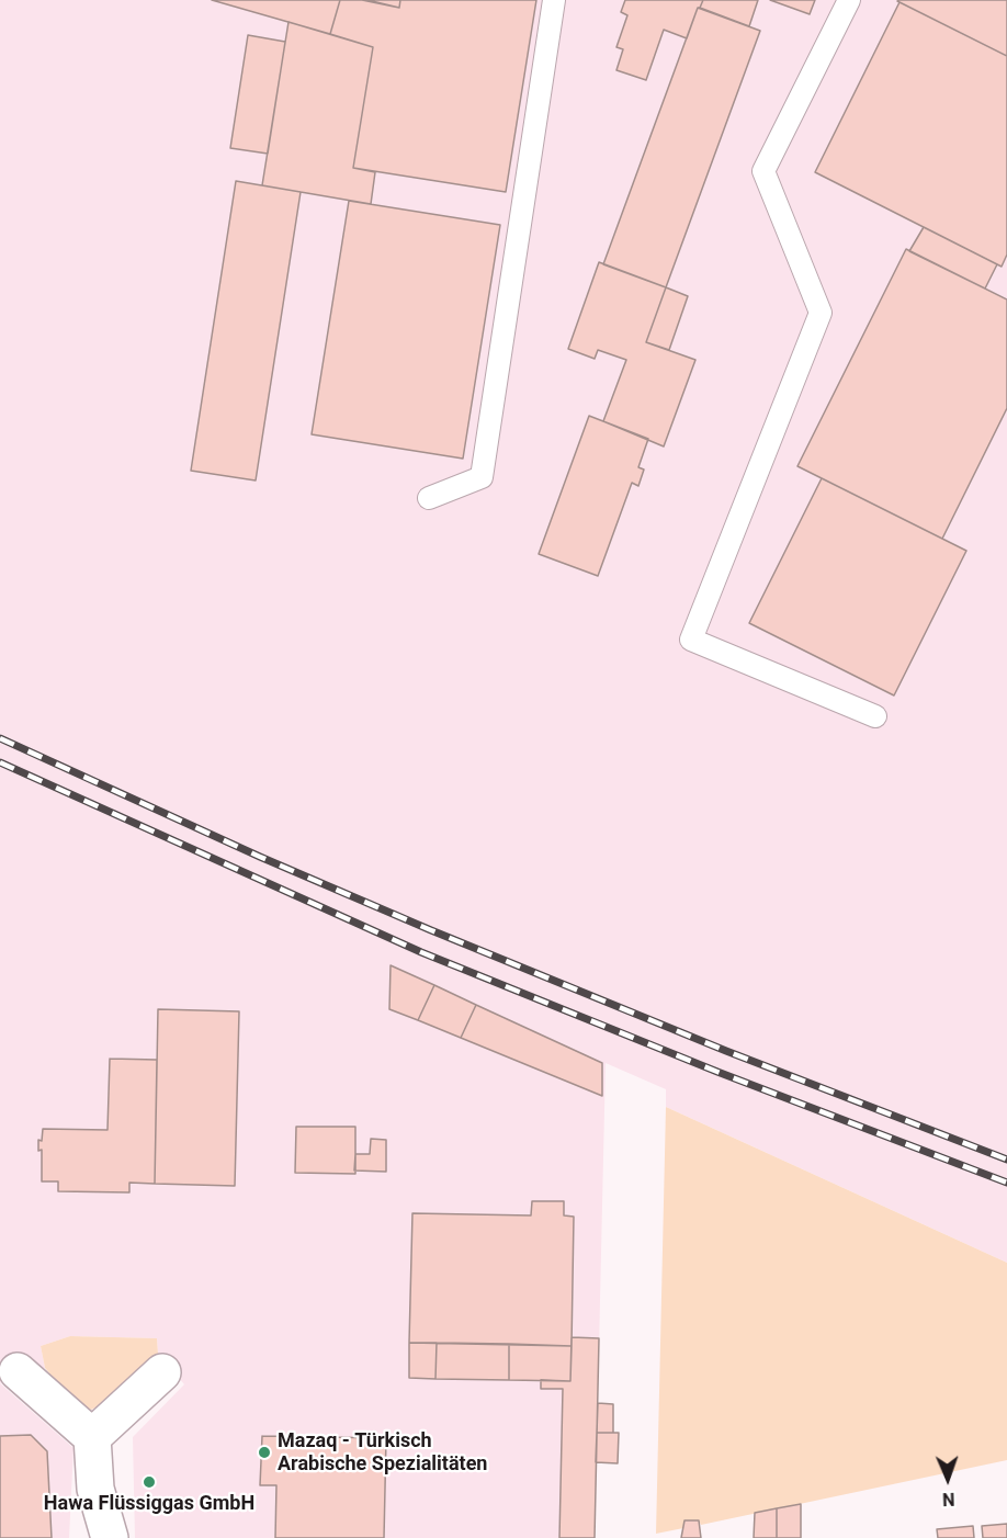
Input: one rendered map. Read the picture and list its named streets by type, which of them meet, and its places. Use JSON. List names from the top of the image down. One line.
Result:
{"places":["Mazaq - Türkisch Arabische Spezialitäten","Hawa Flüssiggas GmbH"],"north":"bottom"}
